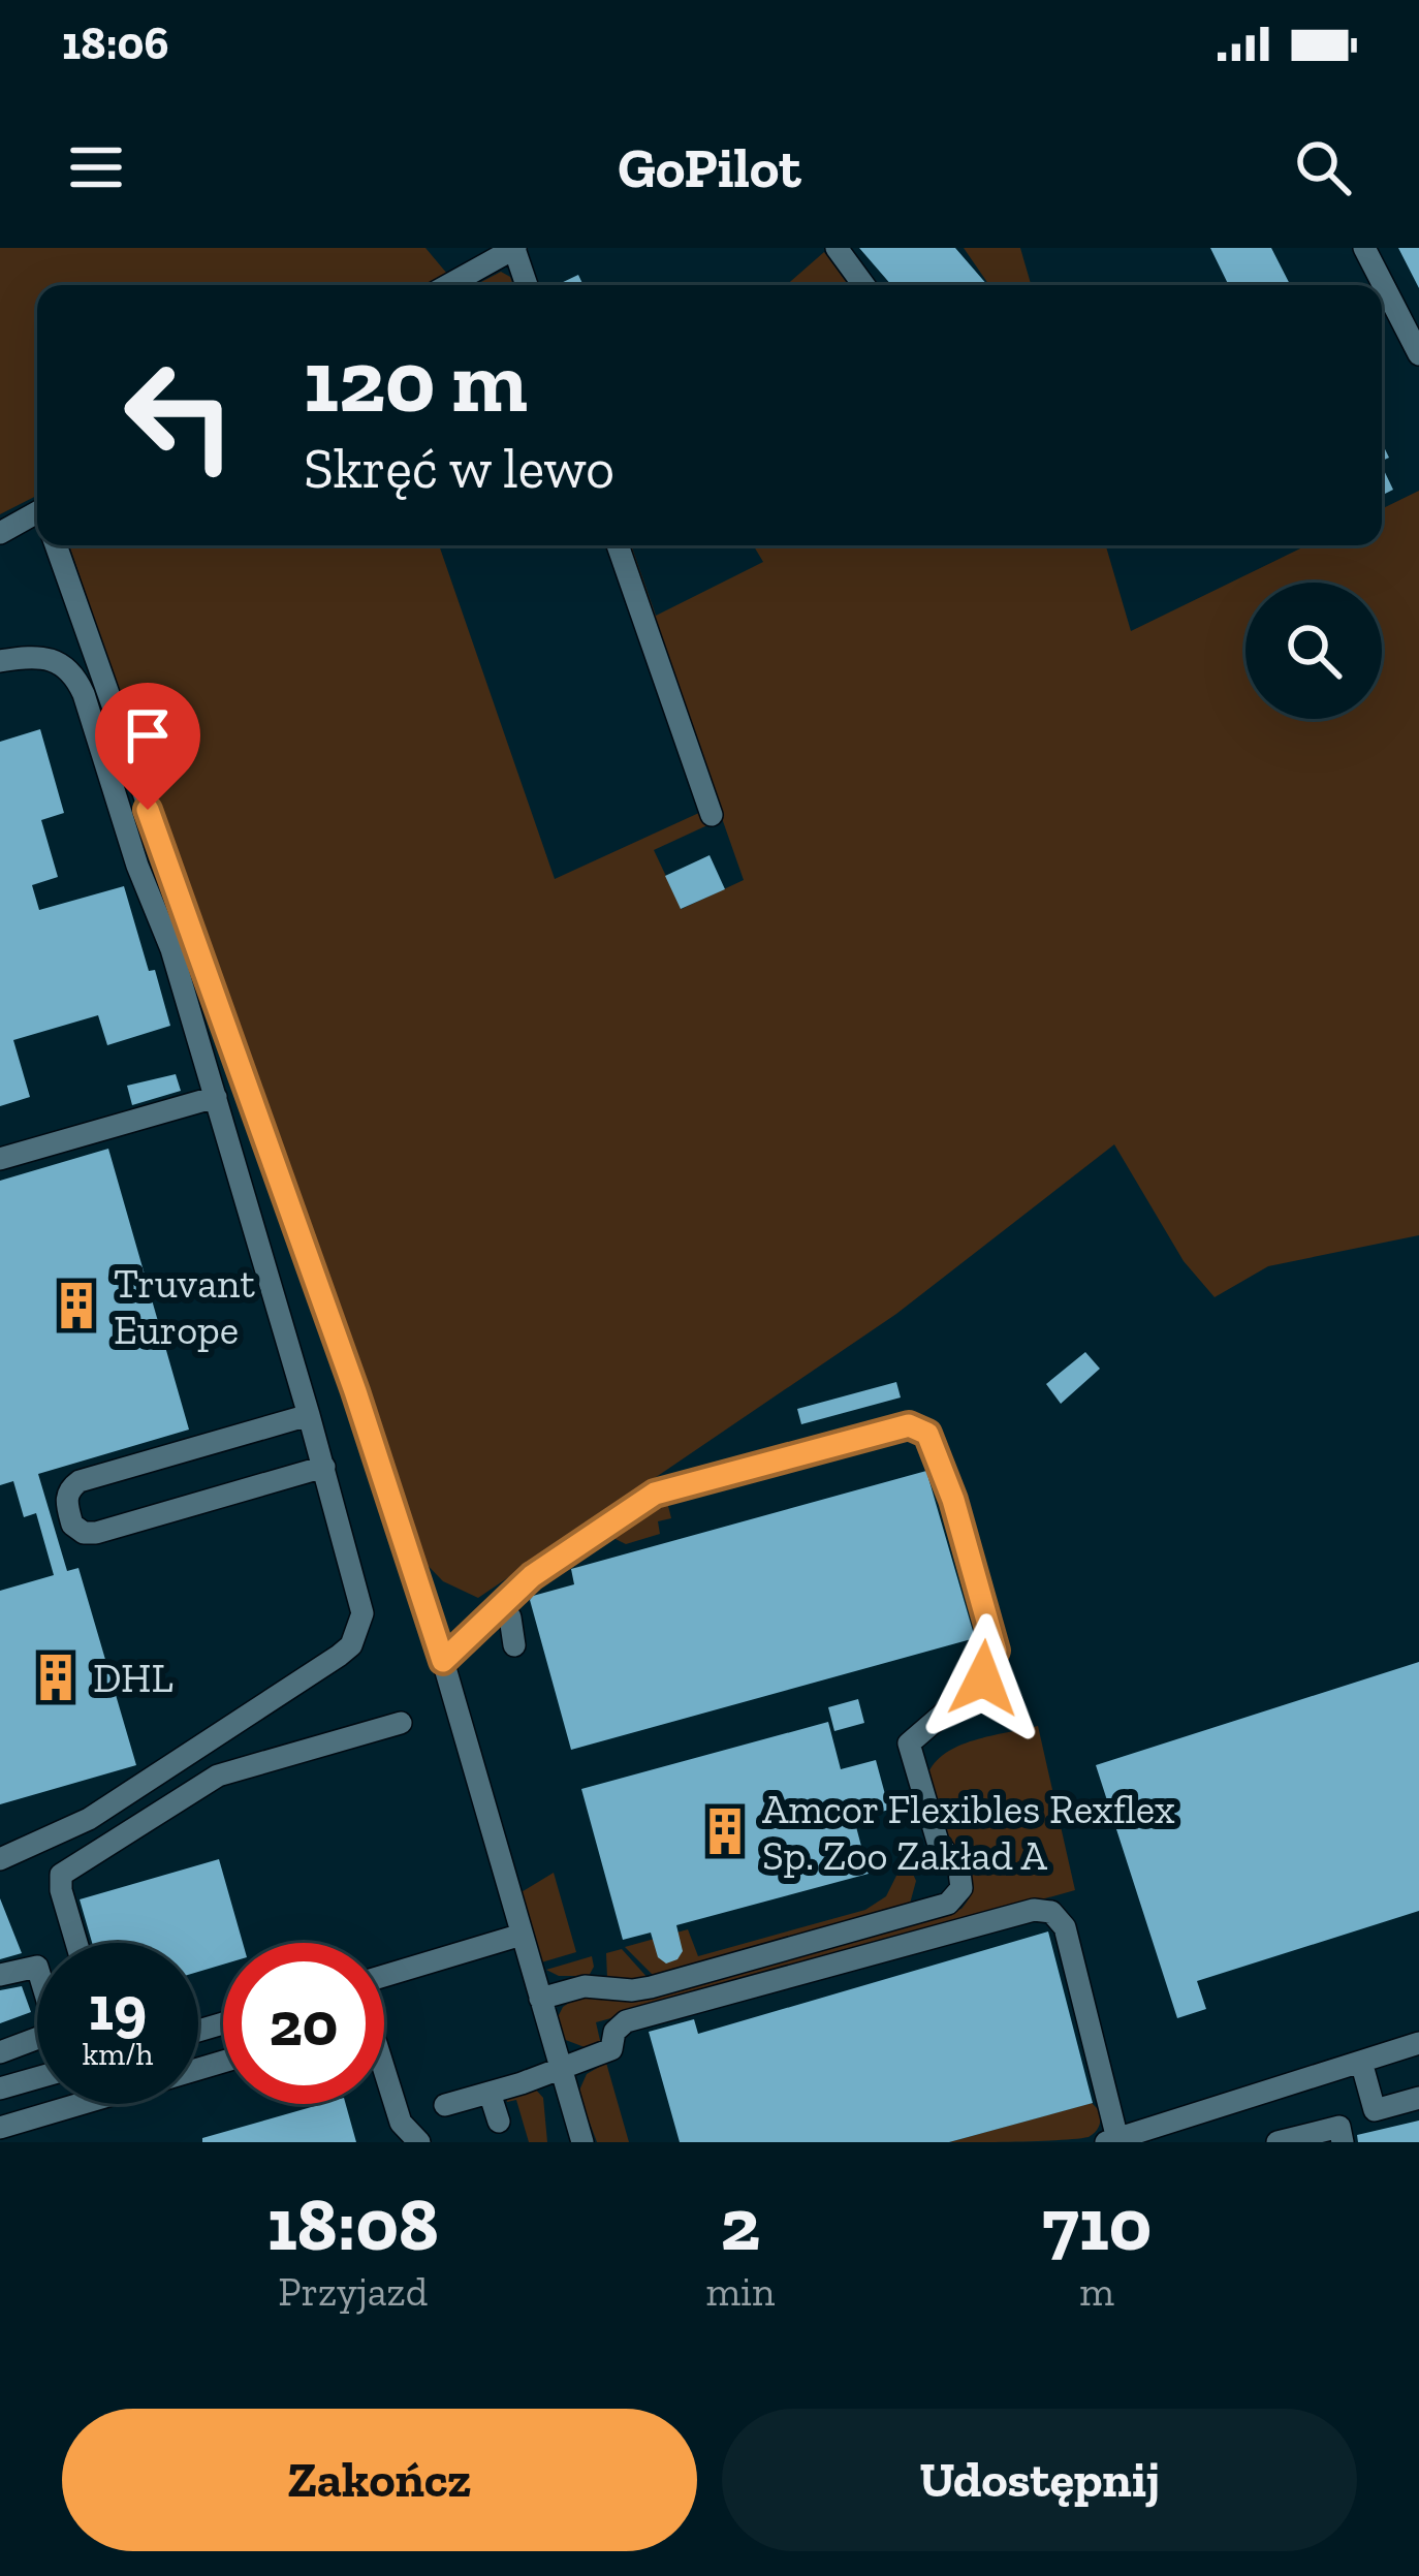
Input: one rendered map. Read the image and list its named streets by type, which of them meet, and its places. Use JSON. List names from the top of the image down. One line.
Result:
{"places":{"building":["Truvant Europe","DHL","Amcor Flexibles Rexflex Sp. Zoo Zakład A"]},"page":{"status":"18:06","header":"GoPilot","turn":["120 m","Skręć w lewo"],"speed":"19 km/h","limit":"20","eta":["18:08","Przyjazd","2","min","710","m"],"buttons":["Zakończ","Udostępnij"]}}
